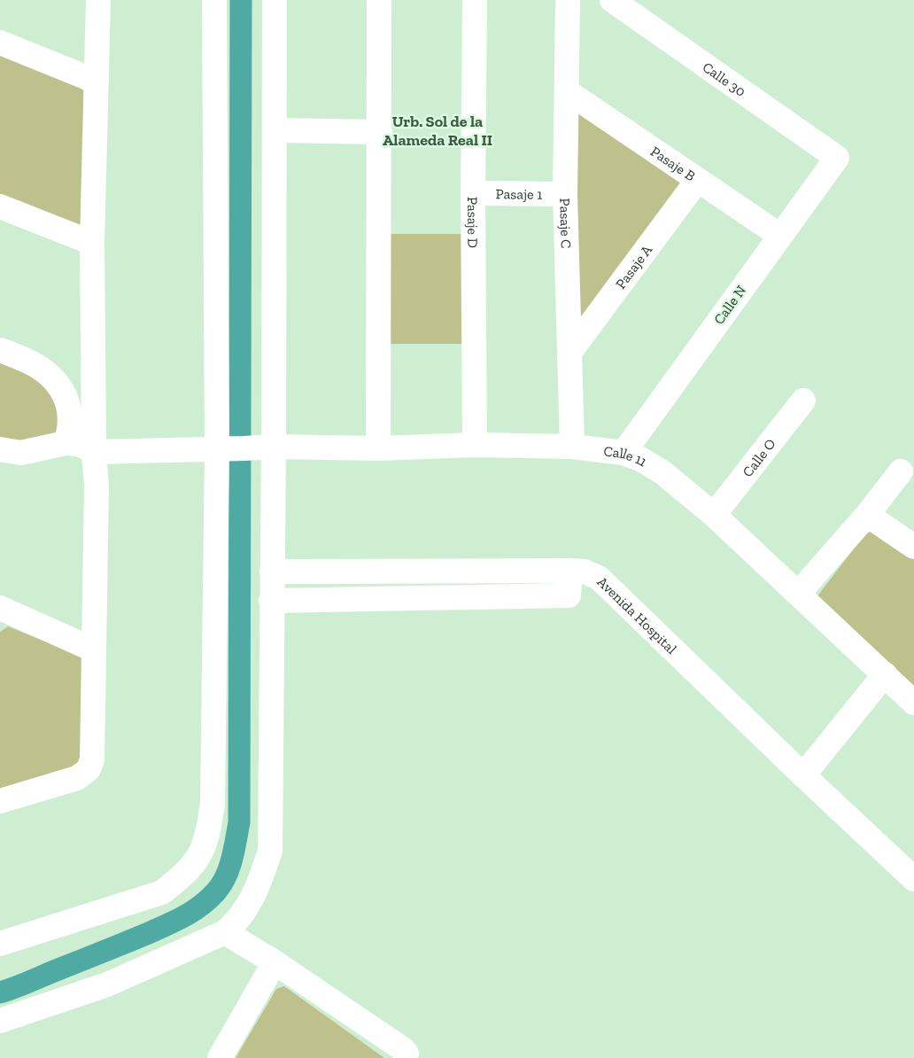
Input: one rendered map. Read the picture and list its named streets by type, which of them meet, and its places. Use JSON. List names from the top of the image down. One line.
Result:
{"streets":{"street":["Calle 30","Pasaje B","Pasaje 1","Pasaje D","Pasaje C","Pasaje A","Calle N","Calle O","Calle 11","Avenida Hospital"]},"crossings":[["Calle 30","Calle N"],["Pasaje B","Pasaje C"],["Pasaje B","Pasaje A"],["Pasaje B","Calle N"],["Pasaje 1","Pasaje D"],["Pasaje 1","Pasaje C"],["Pasaje D","Calle 11"],["Pasaje C","Pasaje A"],["Pasaje C","Calle 11"],["Calle N","Calle 11"],["Calle O","Calle 11"]],"districts":["Urb. Sol de la Alameda Real II"]}
